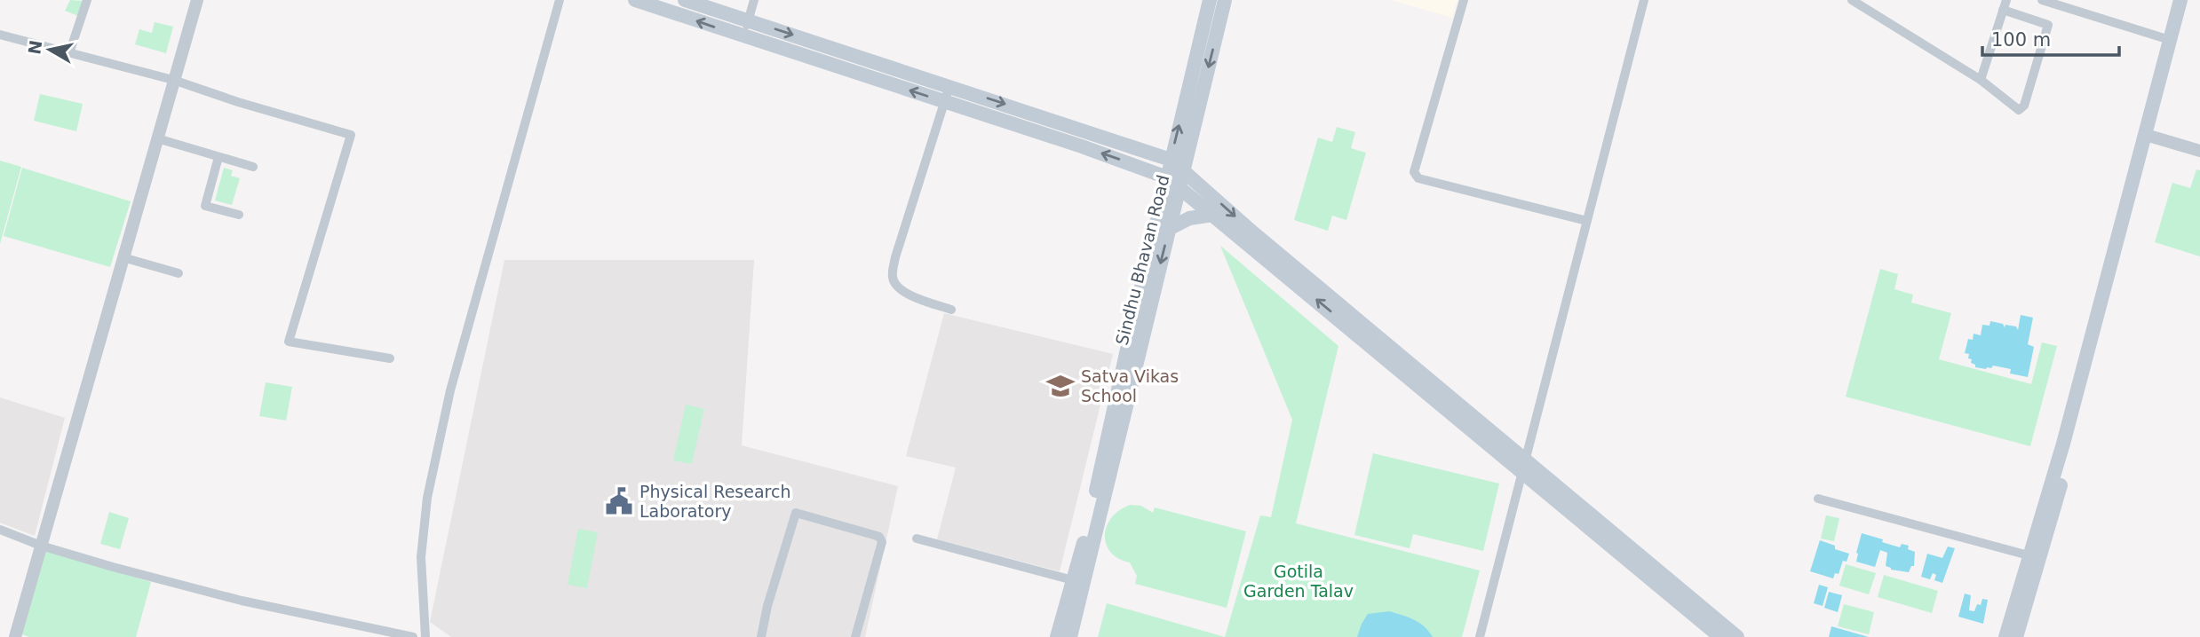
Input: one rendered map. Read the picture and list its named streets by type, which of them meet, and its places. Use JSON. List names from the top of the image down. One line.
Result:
{"streets":{"main road":["Sindhu Bhavan Road"]},"parks":["Gotila Garden Talav"],"places":{"school or university":["Satva Vikas School"],"public building":["Physical Research Laboratory"]},"scale_bar":"100 m","north":"left"}
